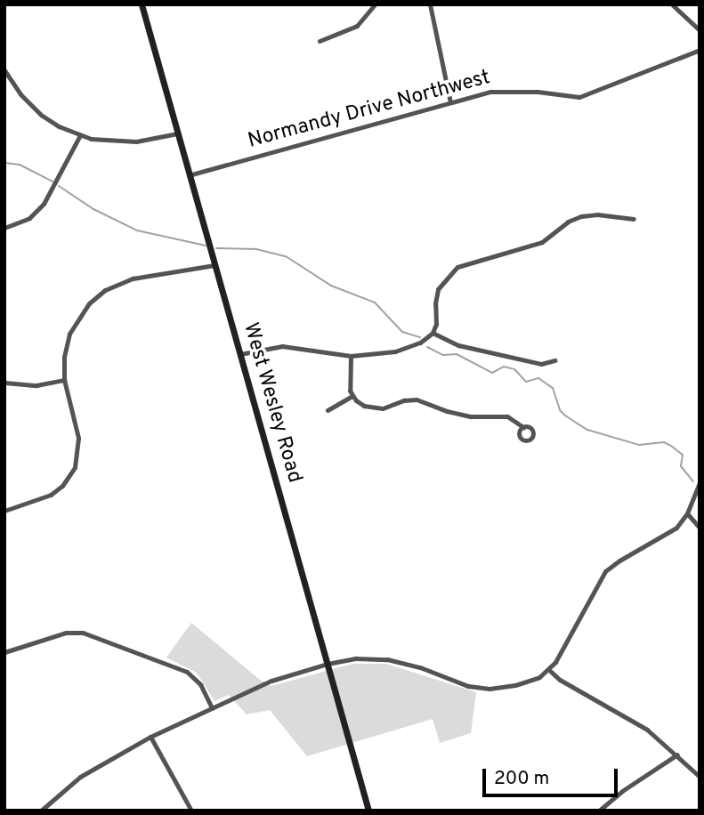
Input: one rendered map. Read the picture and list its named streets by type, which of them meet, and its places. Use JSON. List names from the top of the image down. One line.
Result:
{"streets":{"street":["Normandy Drive Northwest","West Wesley Road"]},"crossings":[["Normandy Drive Northwest","West Wesley Road"]],"scale_bar":"200 m"}
